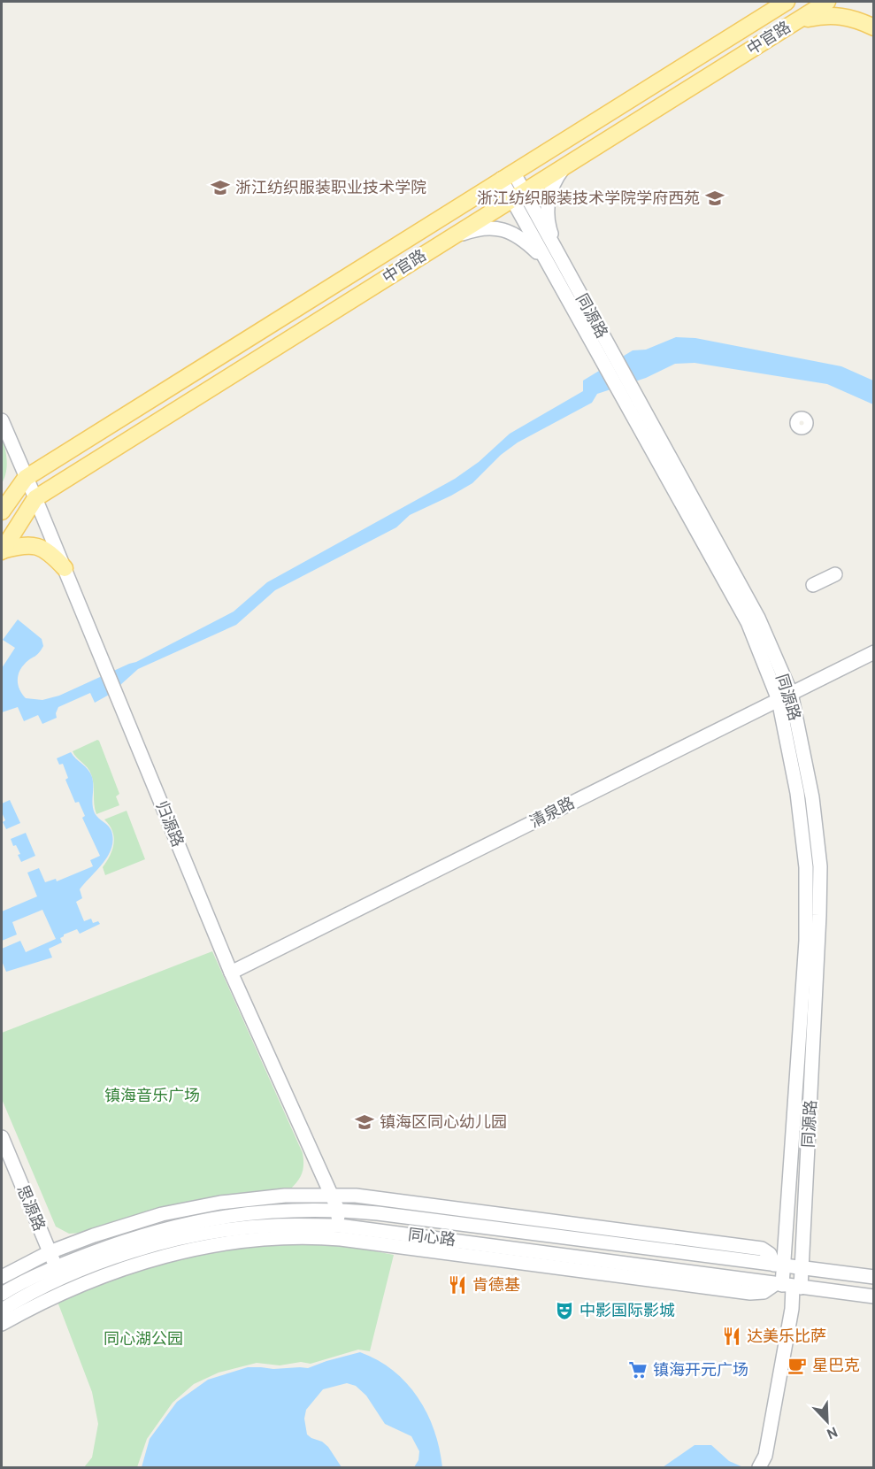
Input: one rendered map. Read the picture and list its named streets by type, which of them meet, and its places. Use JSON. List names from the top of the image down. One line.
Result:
{"streets":{"main road":["中官路"],"street":["同源路","清泉路","归源路","思源路","同心路"]},"crossings":[["中官路","同源路"],["中官路","归源路"],["同源路","清泉路"],["同源路","同心路"],["清泉路","归源路"],["归源路","同心路"],["思源路","同心路"]],"parks":["镇海音乐广场","同心湖公园"],"places":{"school or university":["浙江纺织服装职业技术学院","浙江纺织服装技术学院学府西苑","镇海区同心幼儿园"],"restaurant":["肯德基","达美乐比萨"],"theatre":["中影国际影城"],"cafe":["星巴克"],"supermarket":["镇海开元广场"]},"north":"bottom right"}
